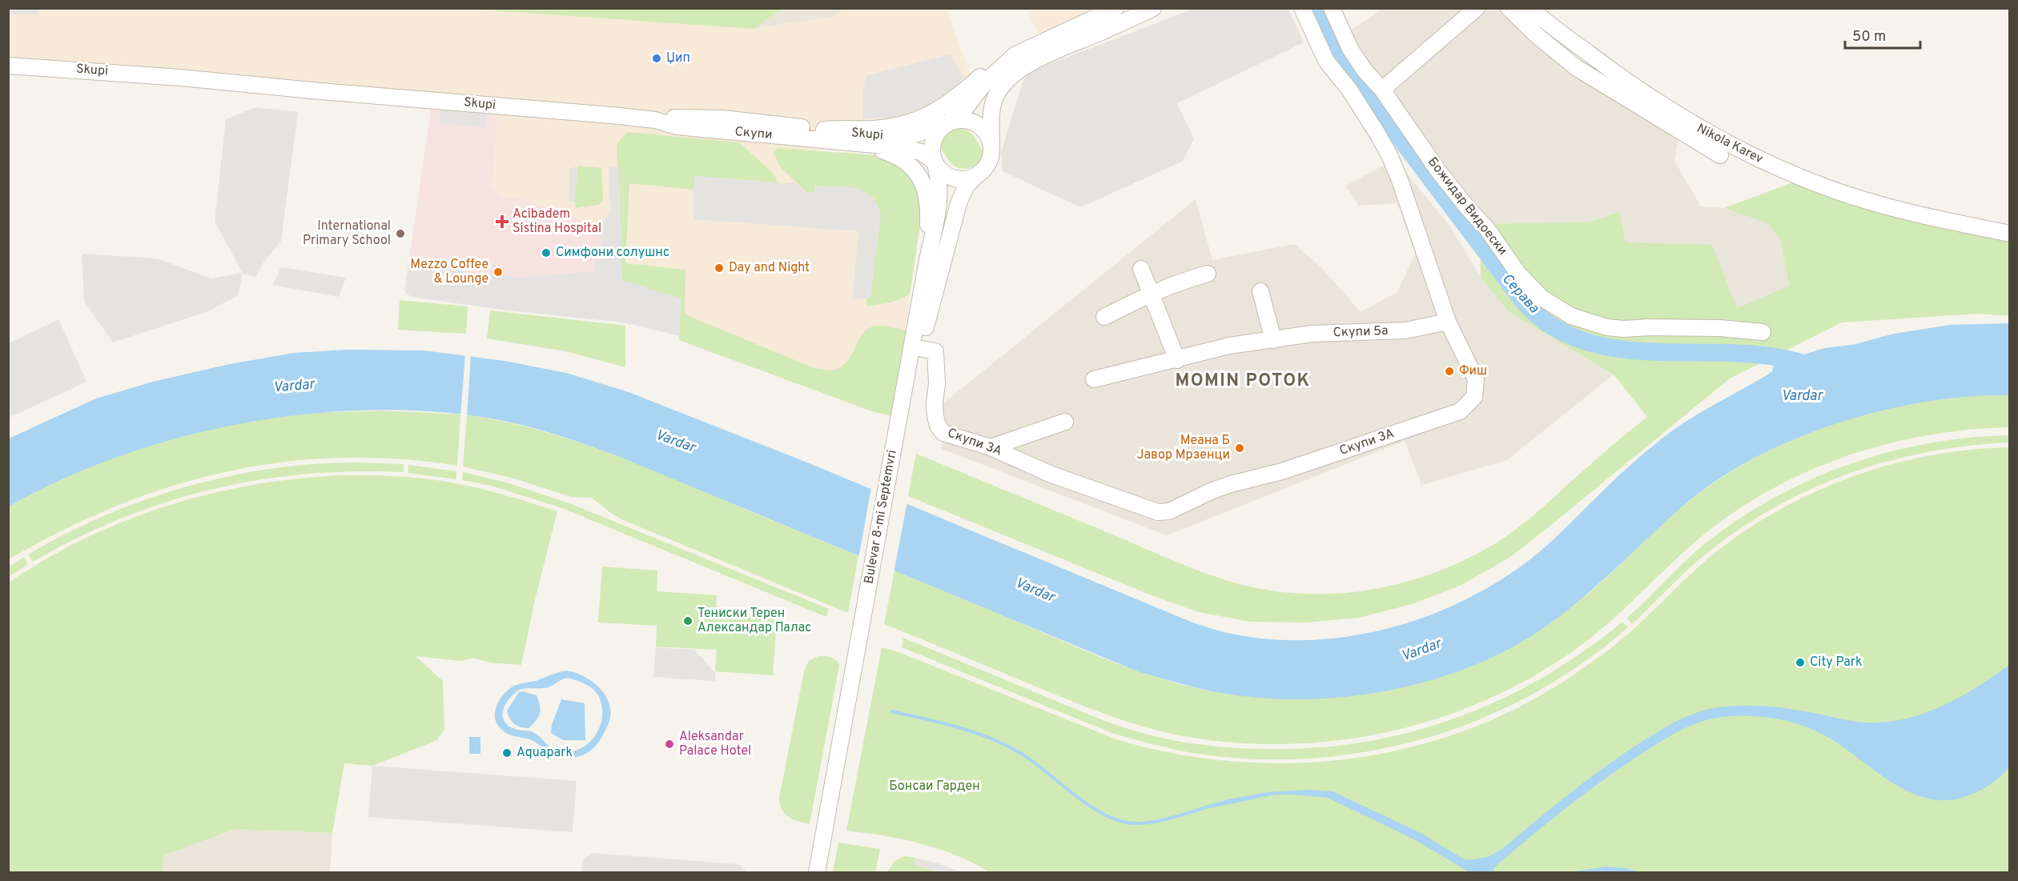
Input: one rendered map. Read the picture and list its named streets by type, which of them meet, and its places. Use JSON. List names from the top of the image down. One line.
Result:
{"streets":{"street":["Skupi","Скупи","Nikola Karev","Божидар Видоески","Скупи 5а","Скупи 3А","Bulevar 8-mi Septemvri"]},"crossings":[["Skupi","Скупи"],["Skupi","Bulevar 8-mi Septemvri"],["Скупи 5а","Скупи 3А"],["Скупи 3А","Bulevar 8-mi Septemvri"]],"districts":["MOMIN POTOK"],"water":["Серава","Vardar"],"parks":["Бонсаи Гарден"],"places":{"other":["Џип","International Primary School","Симфони солушнс","Day and Night","Mezzo Coffee & Lounge","Фиш","Меана Б Јавор Мрзенци","Тениски Терен Александар Палас","City Park","Aleksandar Palace Hotel","Aquapark"],"health":["Acibadem Sistina Hospital"]},"scale_bar":"50 m"}
